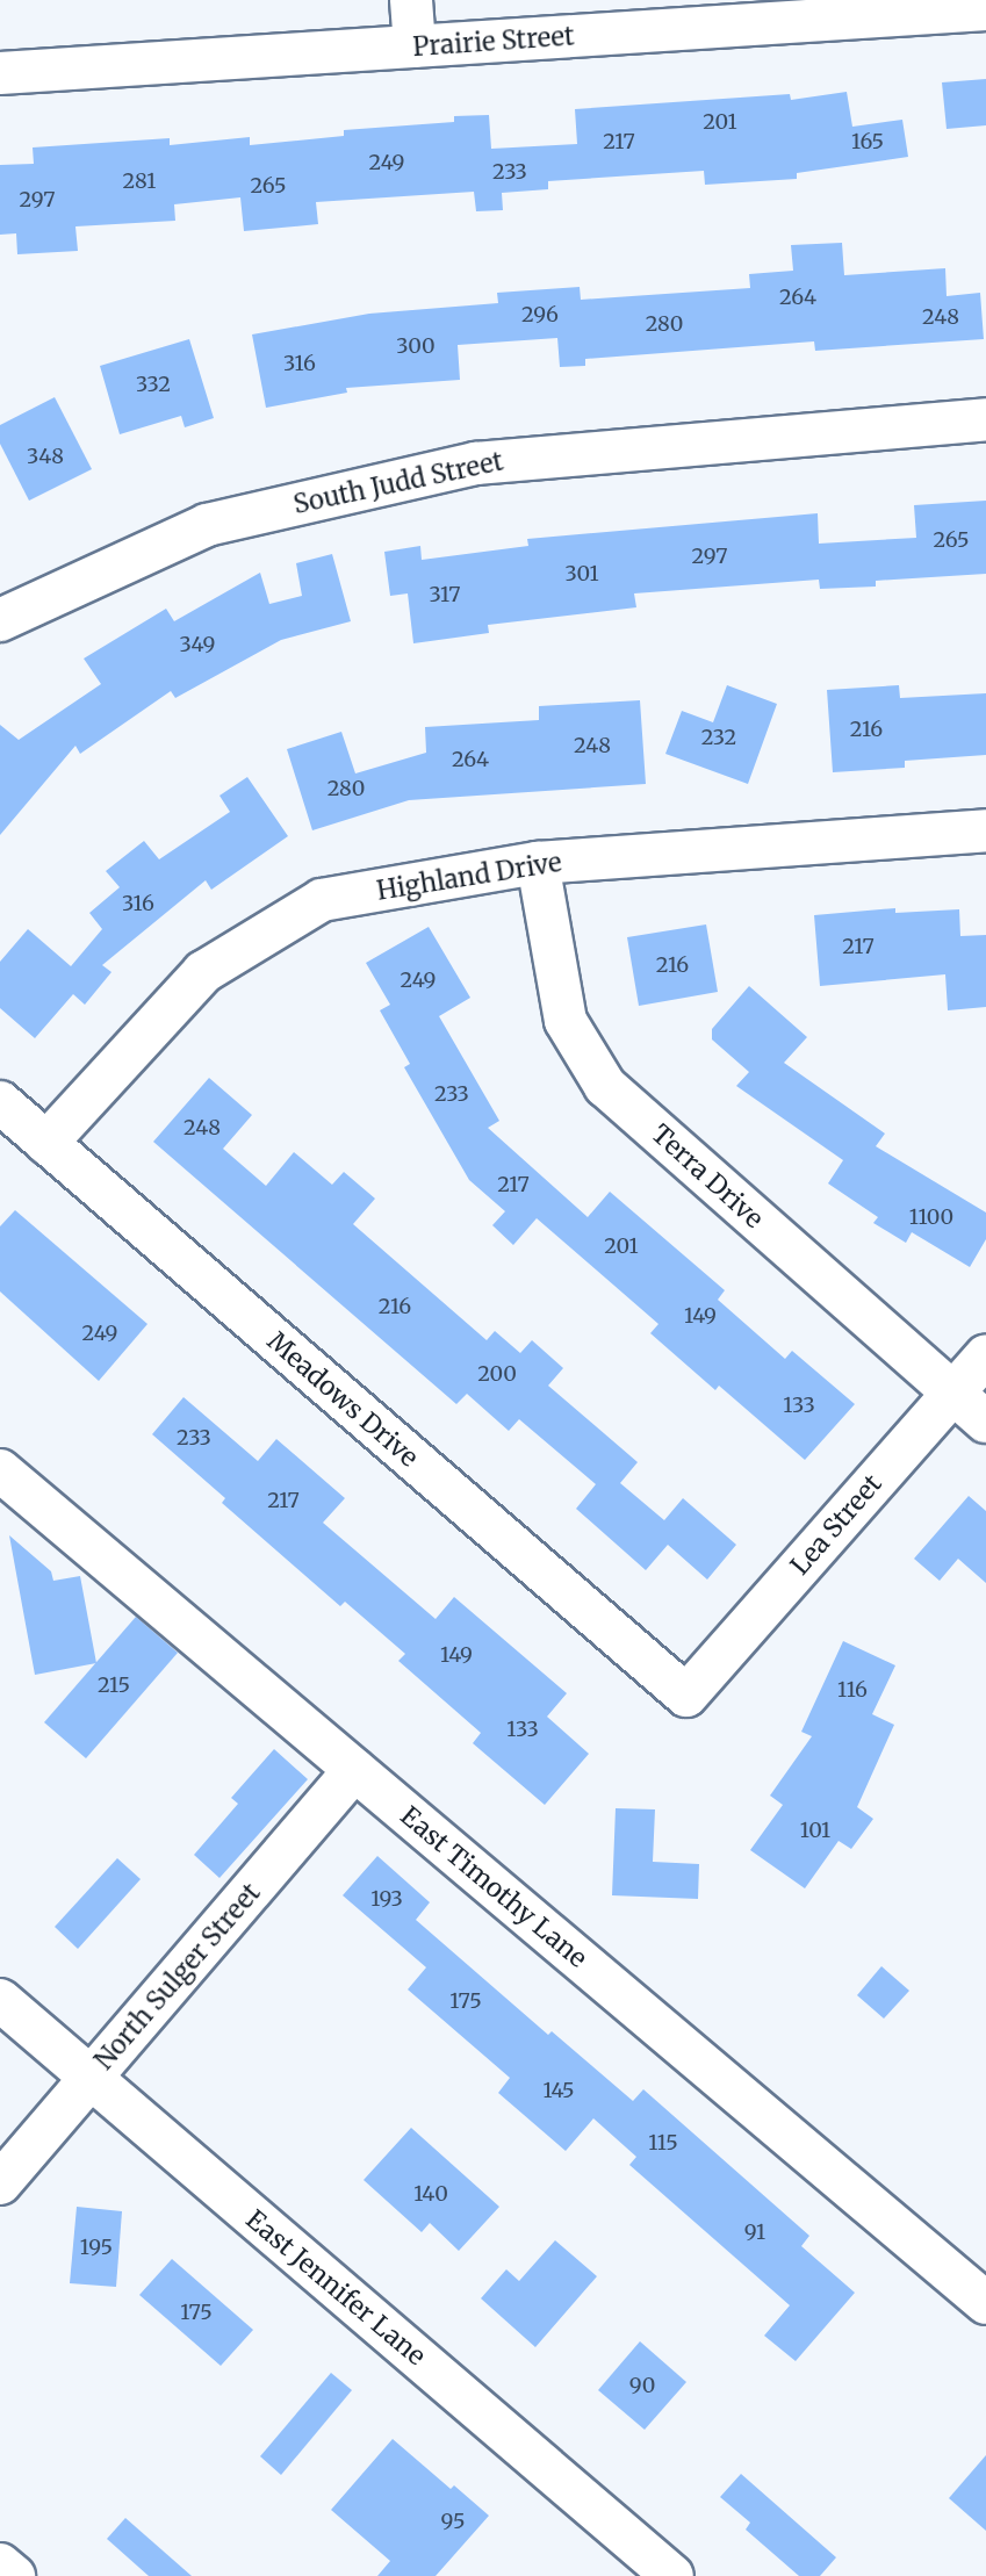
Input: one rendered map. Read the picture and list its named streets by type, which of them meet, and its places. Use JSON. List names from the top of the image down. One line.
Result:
{"streets":{"street":["Prairie Street","South Judd Street","Highland Drive","Terra Drive","Meadows Drive","Lea Street","East Timothy Lane","North Sulger Street","East Jennifer Lane"]},"crossings":[["Highland Drive","Terra Drive"],["Highland Drive","Meadows Drive"],["Terra Drive","Lea Street"],["Meadows Drive","Lea Street"],["East Timothy Lane","North Sulger Street"],["North Sulger Street","East Jennifer Lane"]],"house_numbers":["201","217","165","249","233","281","265","297","264","296","248","280","300","316","332","348","265","297","301","317","349","216","232","248","264","280","316","217","216","249","233","248","217","1100","201","216","149","249","200","133","233","217","149","215","116","133","101","193","175","145","115","140","91","195","175","90","95"]}
